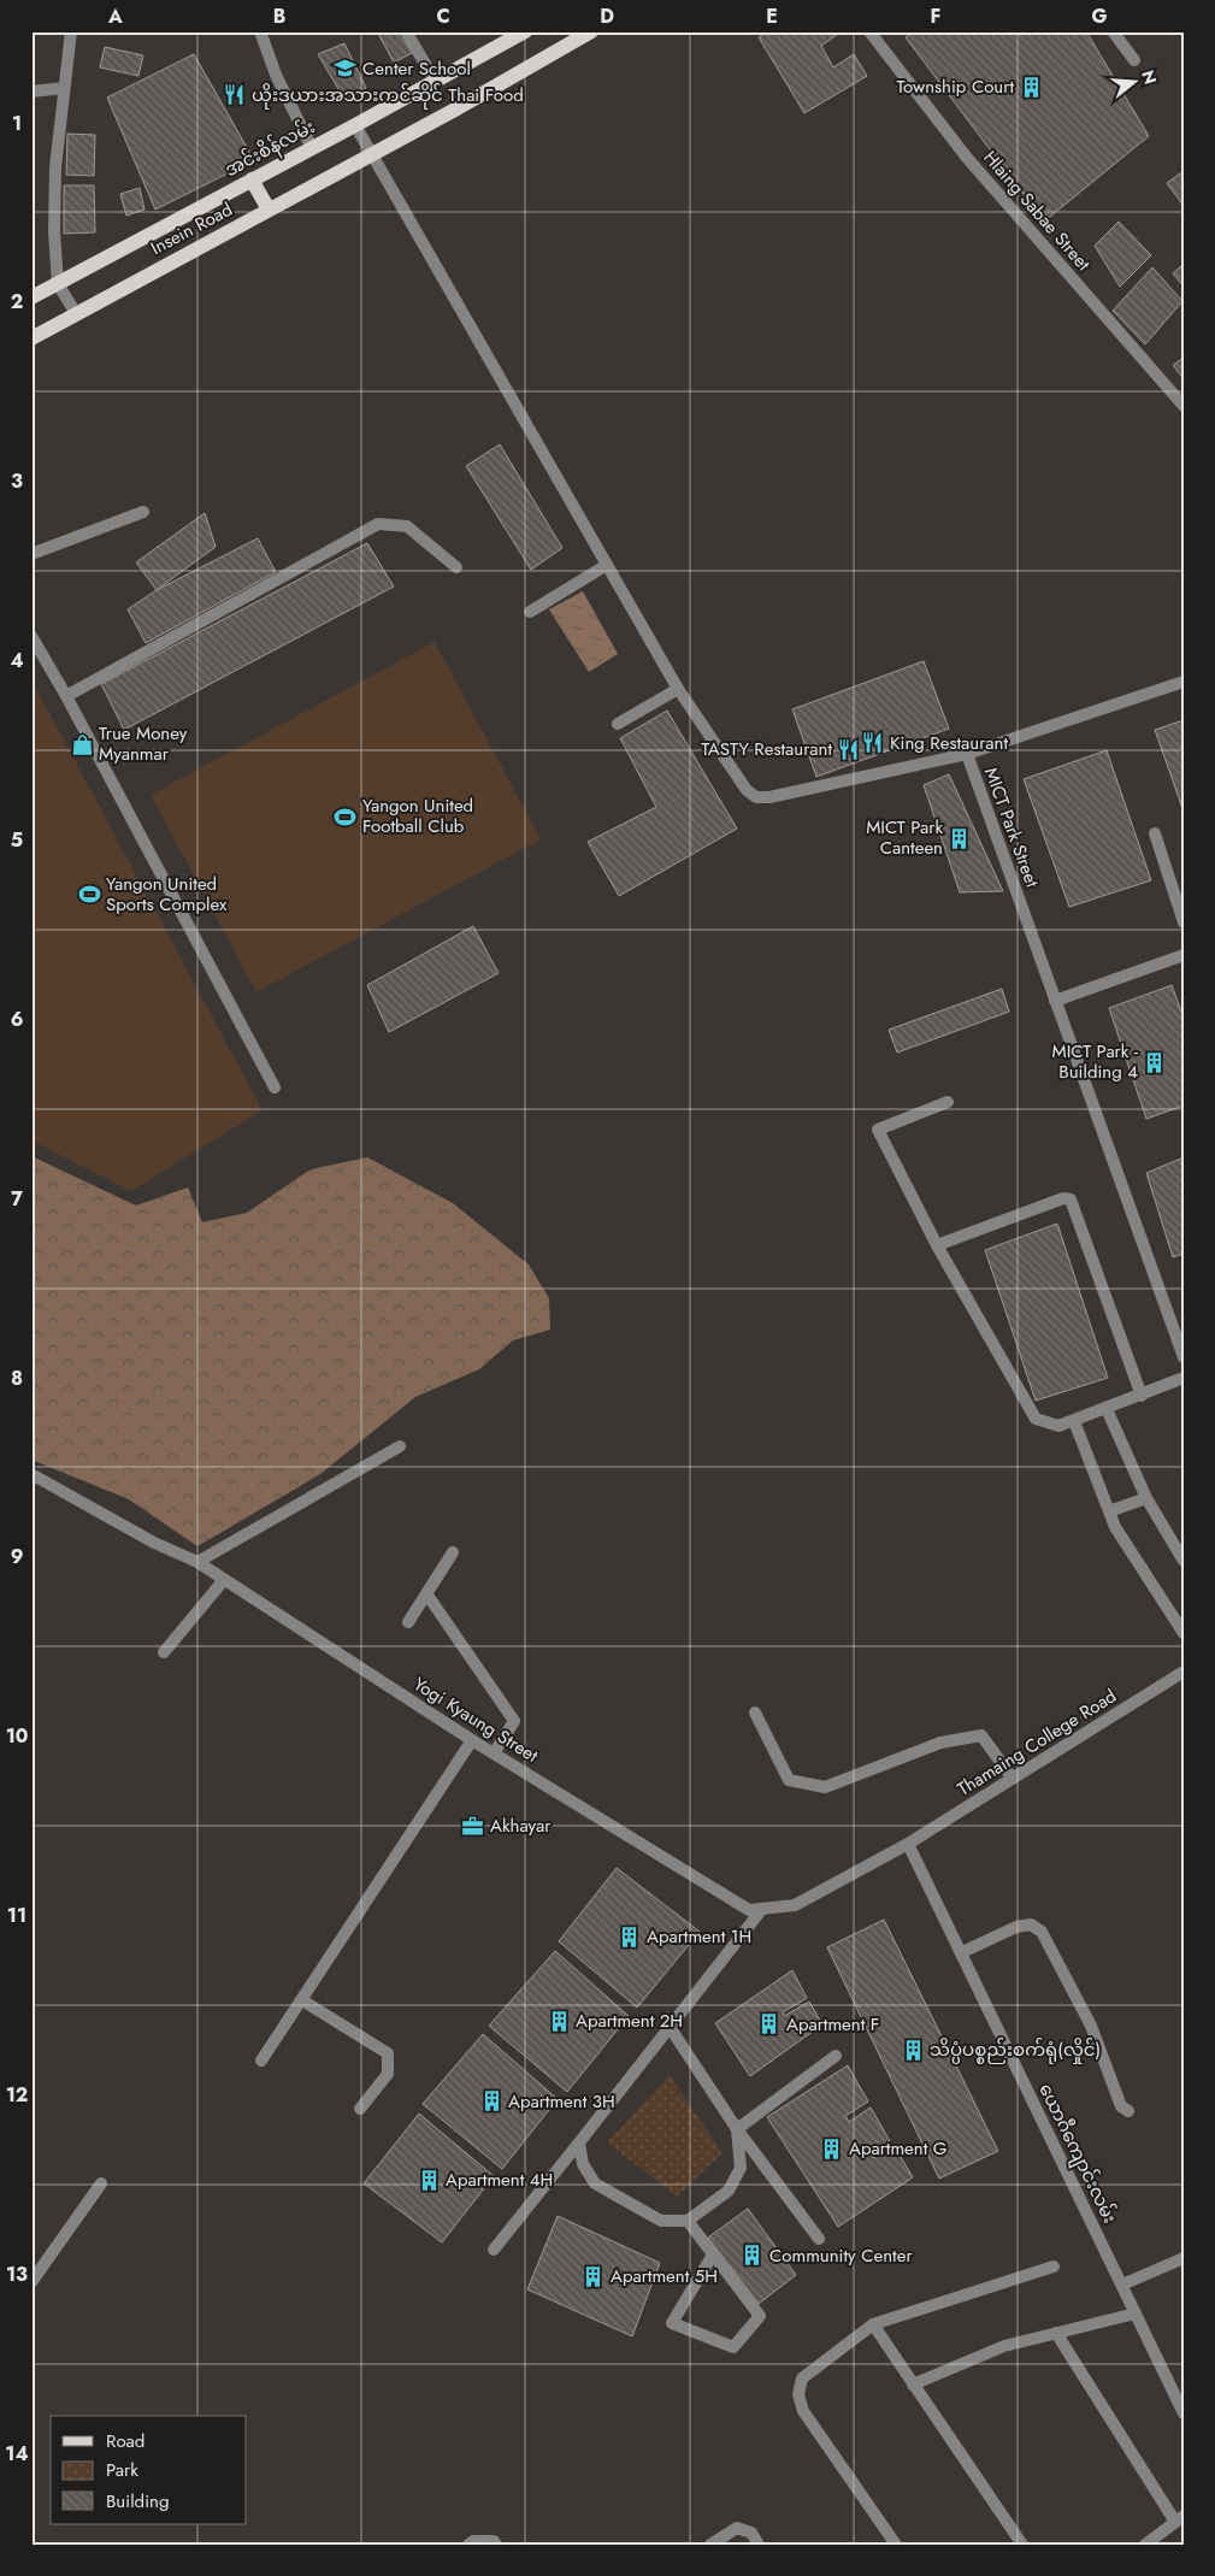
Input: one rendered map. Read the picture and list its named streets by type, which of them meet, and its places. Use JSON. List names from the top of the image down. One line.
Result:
{"streets":{"main road":["အင်းစိန်လမ်း","Insein Road"],"street":["Hlaing Sabae Street","MICT Park Street","Yogi Kyaung Street","Thamaing College Road","ယောဂီကျောင်းလမ်း"]},"crossings":[["Yogi Kyaung Street","Thamaing College Road"],["Yogi Kyaung Street","ယောဂီကျောင်းလမ်း"],["Thamaing College Road","ယောဂီကျောင်းလမ်း"]],"places":{"school or university":["Center School"],"building":["Township Court","MICT Park Canteen","MICT Park - Building 4","Apartment 1H","Apartment 2H","Apartment F","သိပ္ပံပစ္စည်းစက်ရုံ(လှိုင်)","Apartment 3H","Apartment G","Apartment 4H","Community Center","Apartment 5H"],"restaurant":["ယိုးဒယားအသားကင်ဆိုင် Thai Food","King Restaurant","TASTY Restaurant"],"shop":["True Money Myanmar"],"sports":["Yangon United Football Club","Yangon United Sports Complex"],"office":["Akhayar"]},"legend":["Road","Park","Building"],"north":"right","grid":{"columns":["A","B","C","D","E","F","G"],"rows":["1","2","3","4","5","6","7","8","9","10","11","12","13","14"]}}
